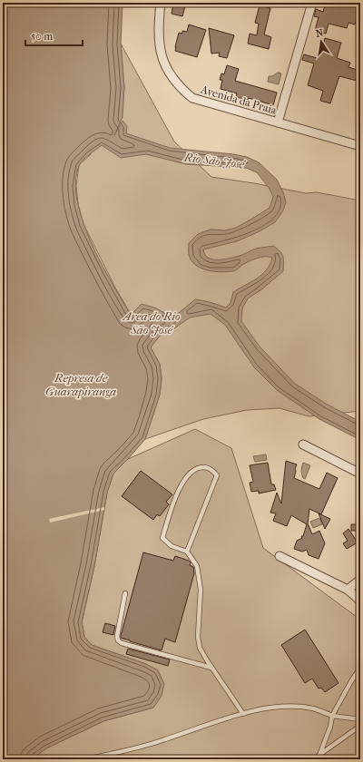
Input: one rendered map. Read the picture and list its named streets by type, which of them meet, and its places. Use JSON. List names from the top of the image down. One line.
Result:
{"streets":{"street":["Avenida da Praia"]},"water":["Rio São José","Area do Rio São José","Represa de Guarapiranga"],"scale_bar":"50 m","north":"top"}
